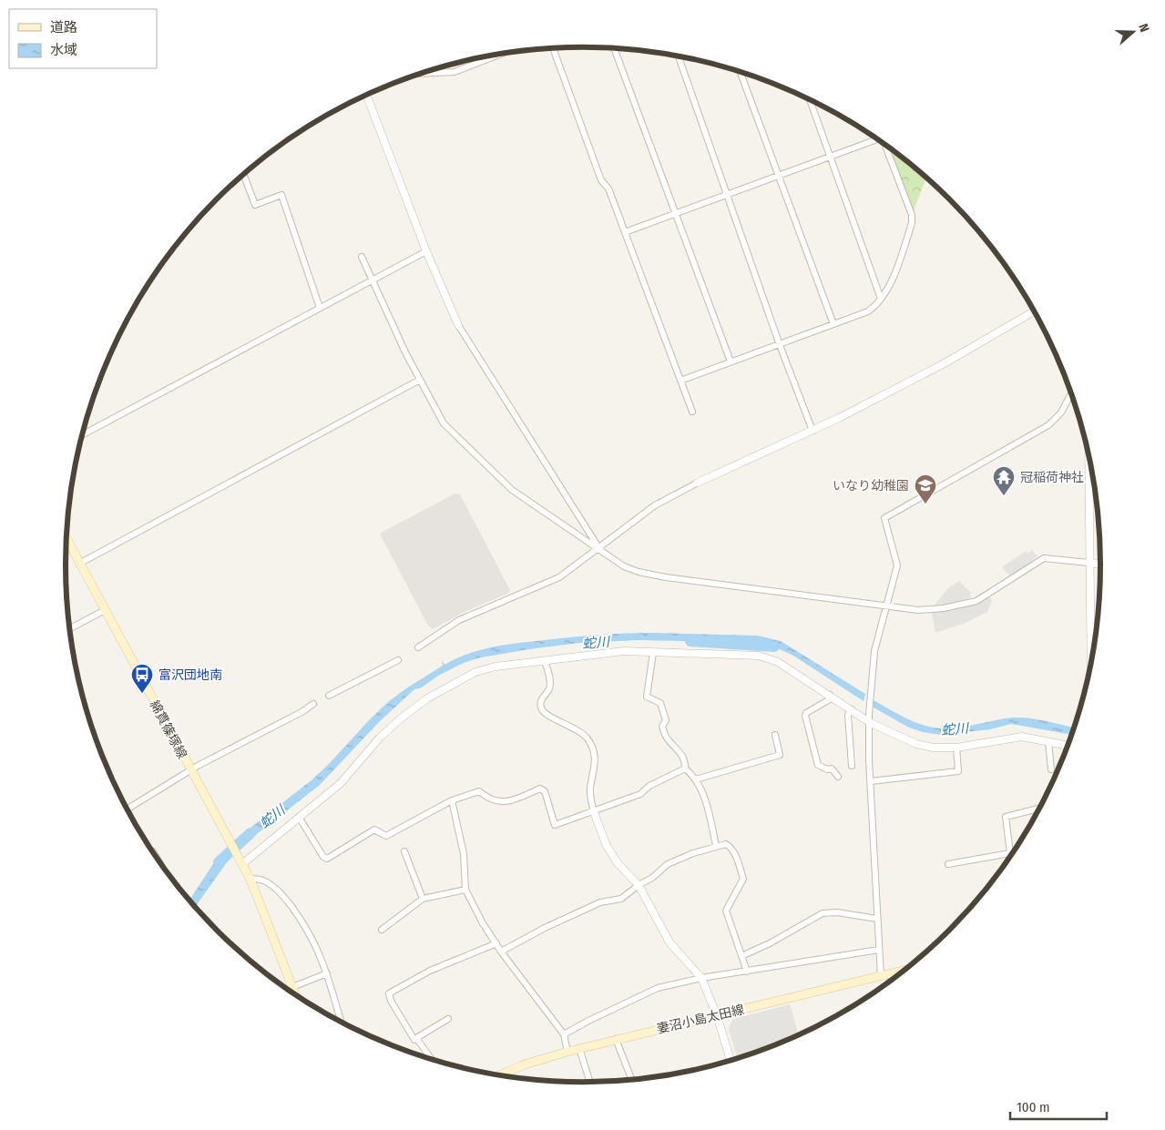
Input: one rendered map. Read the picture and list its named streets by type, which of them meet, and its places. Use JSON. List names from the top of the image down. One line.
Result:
{"streets":{"main road":["綿貫篠塚線","妻沼小島太田線"]},"water":["蛇川"],"places":{"temple":["冠稲荷神社"],"school or university":["いなり幼稚園"],"bus stop":["富沢団地南"]},"legend":["道路","水域"],"scale_bar":"100 m","north":"right"}
